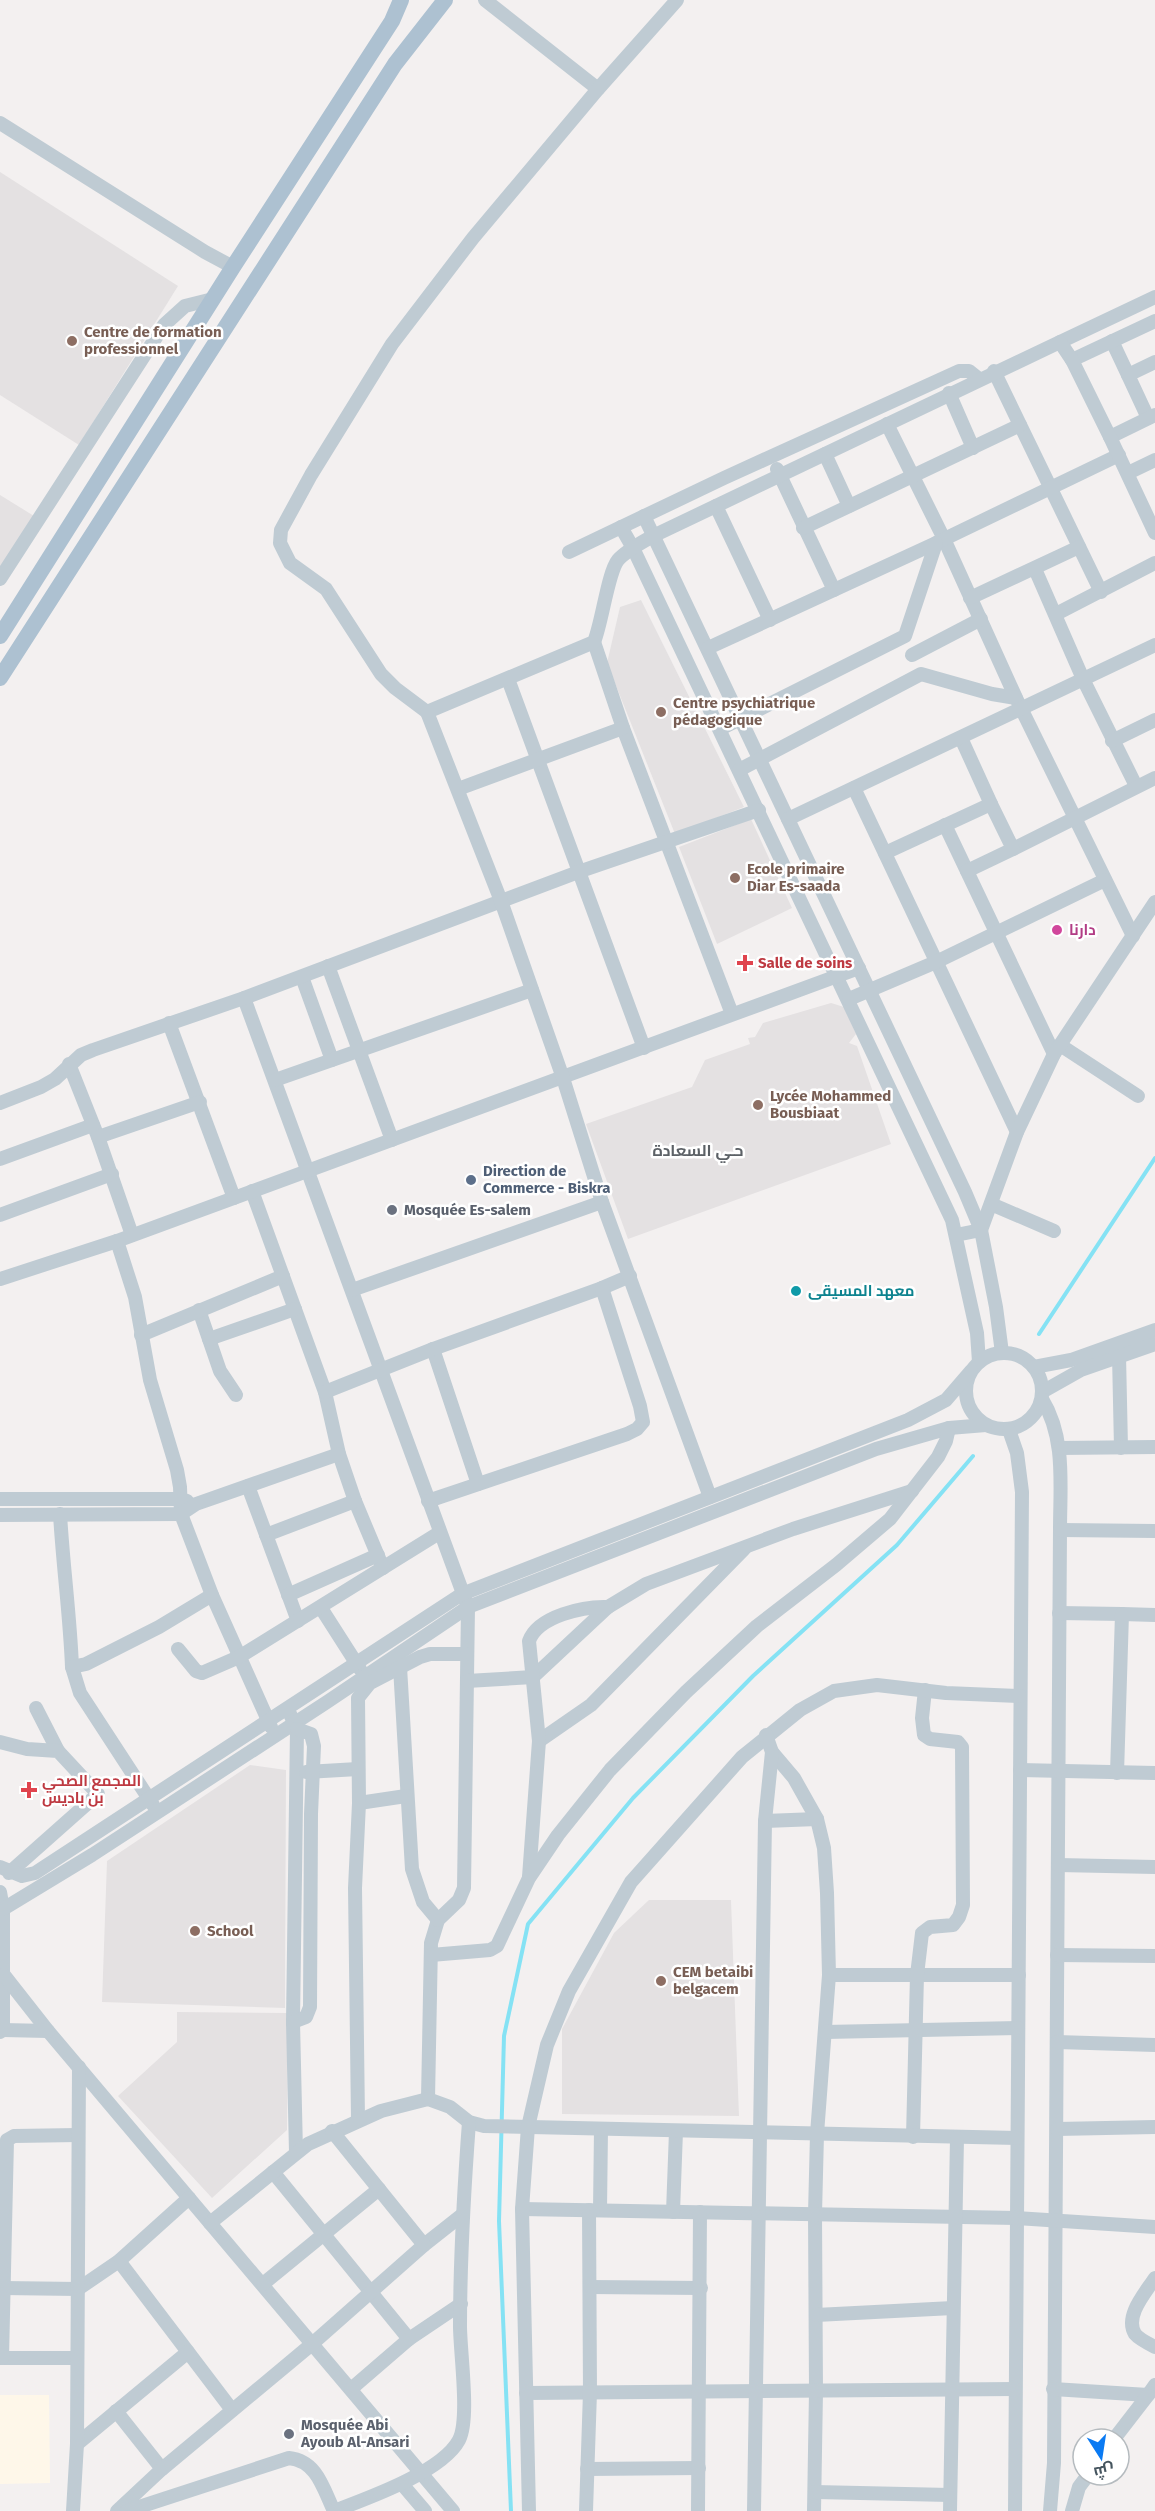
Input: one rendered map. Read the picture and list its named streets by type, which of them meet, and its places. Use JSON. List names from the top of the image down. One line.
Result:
{"districts":["حـي السعادة"],"places":{"other":["Centre de formation professionnel","Centre psychiatrique pédagogique","Ecole primaire Diar Es-saada","دارنا","Lycée Mohammed Bousbiaat","Direction de Commerce - Biskra","Mosquée Es-salem","معهد المسيقى","School","CEM betaibi belgacem","Mosquée Abi Ayoub Al-Ansari"],"health":["Salle de soins","المجمع الصحي بن باديس"]},"north":"bottom"}
